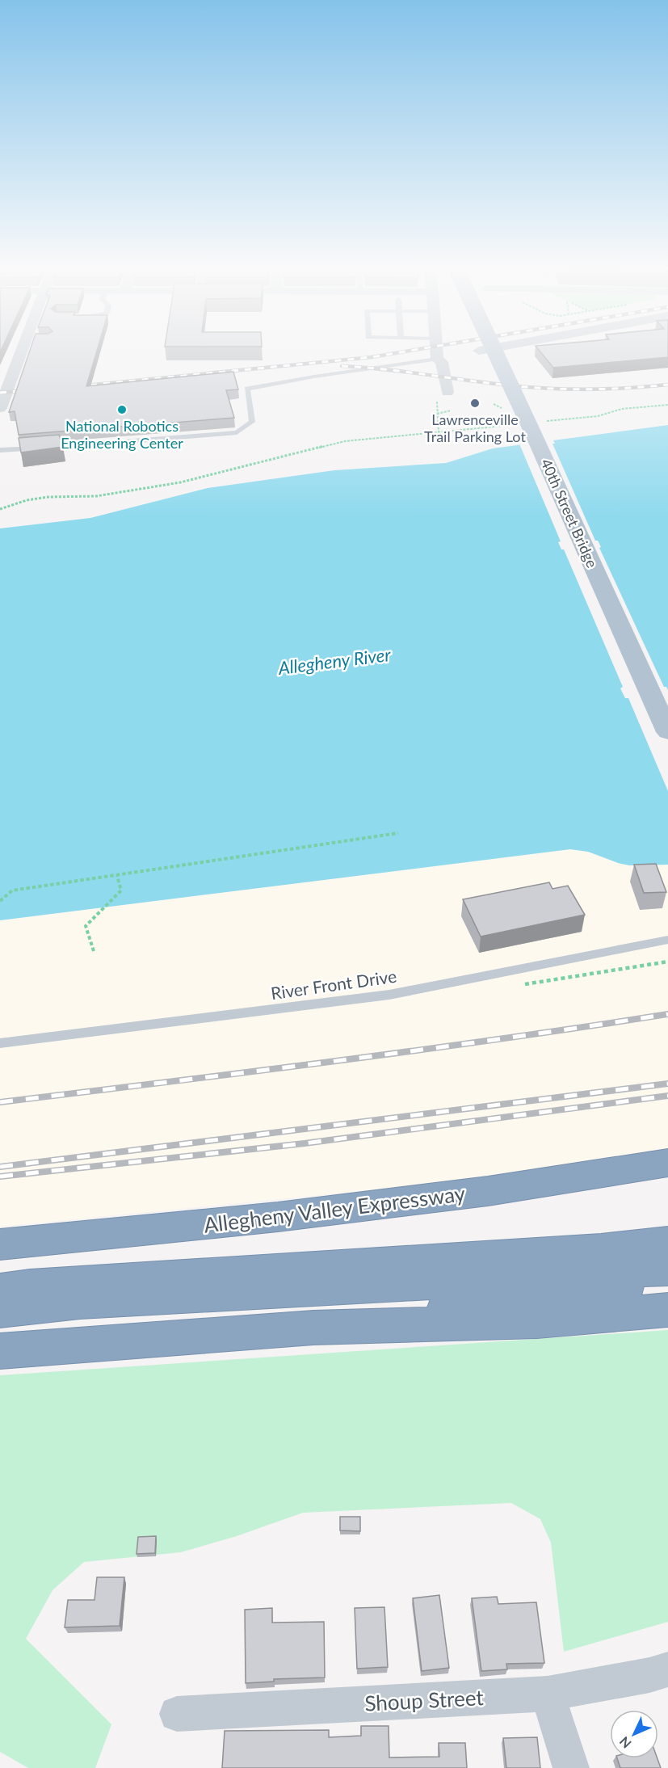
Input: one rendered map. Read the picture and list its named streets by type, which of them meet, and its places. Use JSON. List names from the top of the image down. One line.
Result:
{"streets":{"highway":["Allegheny Valley Expressway"],"main road":["40th Street Bridge"],"street":["Shoup Street"],"lane":["River Front Drive"]},"water":["Allegheny River"],"places":["Lawrenceville Trail Parking Lot","National Robotics Engineering Center"],"north":"bottom left"}
